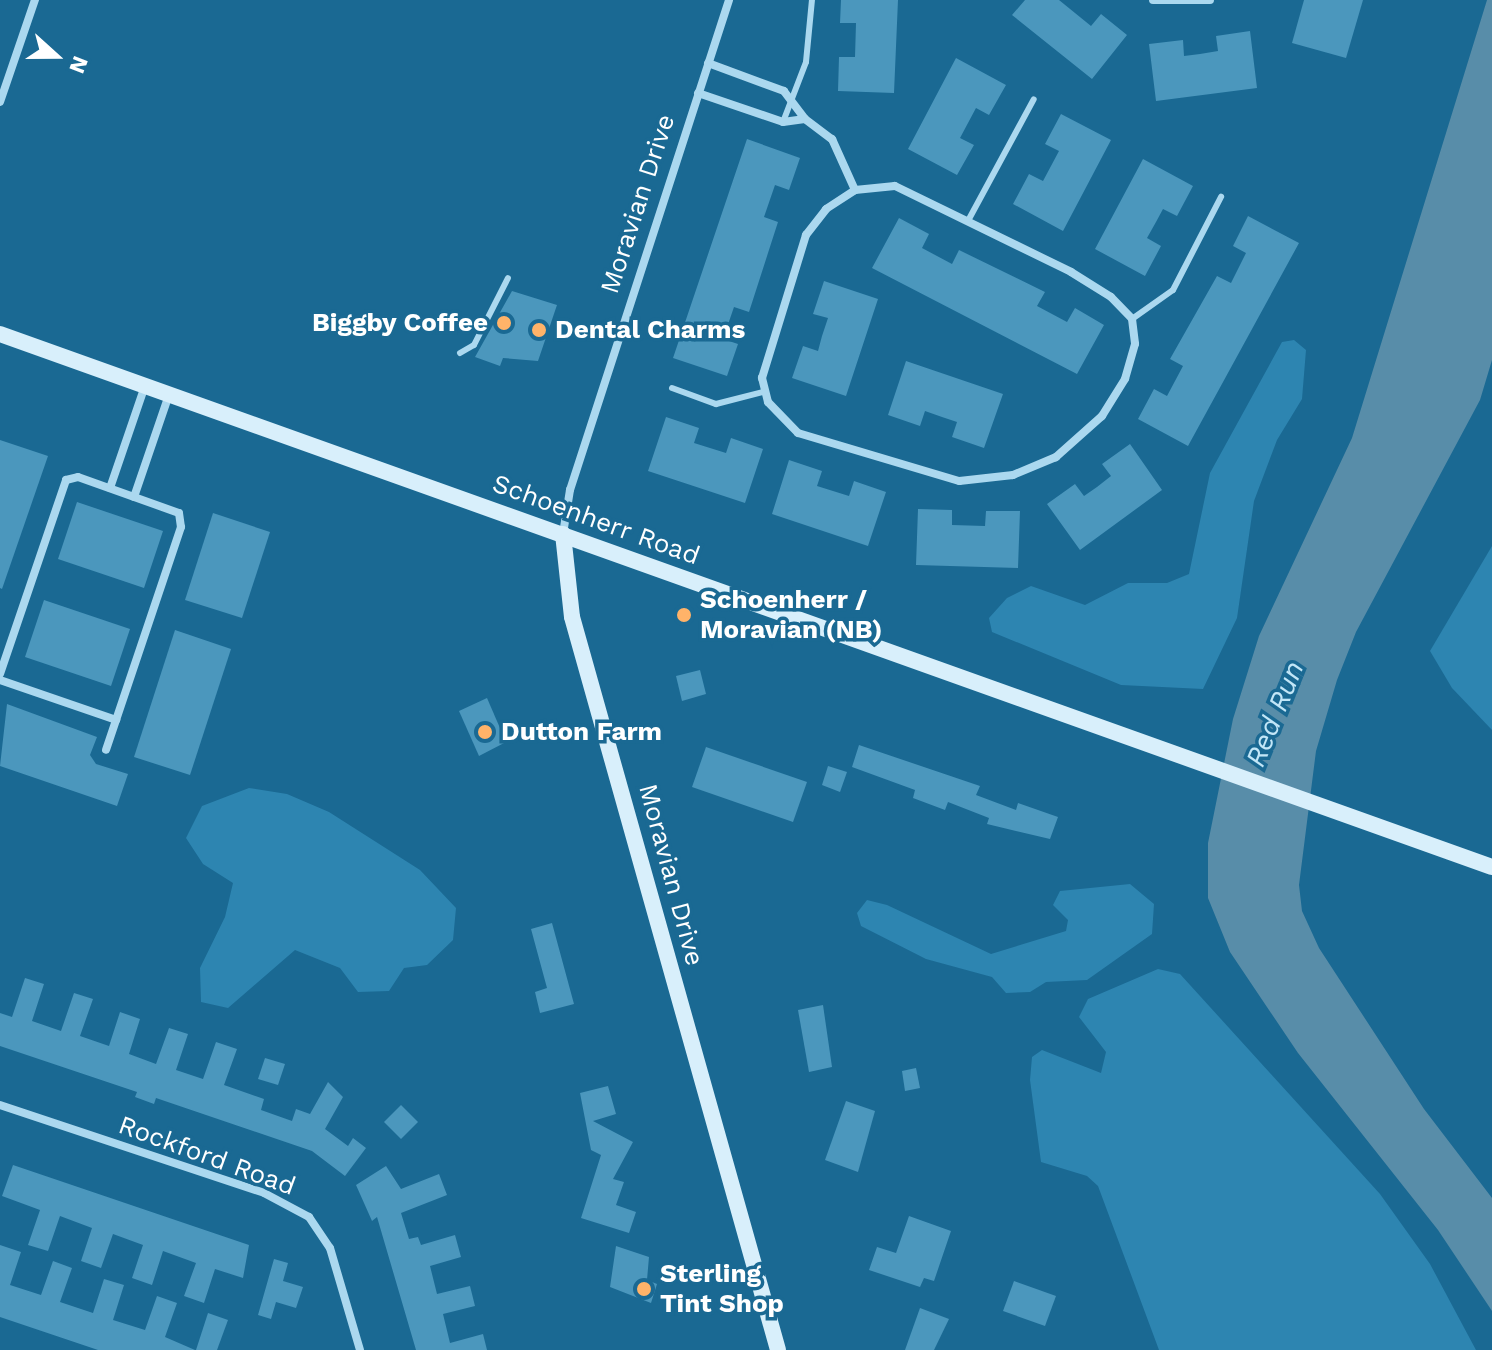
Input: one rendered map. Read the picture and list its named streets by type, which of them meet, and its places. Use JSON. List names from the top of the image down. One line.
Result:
{"streets":{"main road":["Moravian Drive","Schoenherr Road"],"street":["Rockford Road"]},"crossings":[["Moravian Drive","Schoenherr Road"]],"water":["Red Run"],"places":["Biggby Coffee","Dental Charms","Schoenherr / Moravian (NB)","Dutton Farm","Sterling Tint Shop"],"north":"right"}
